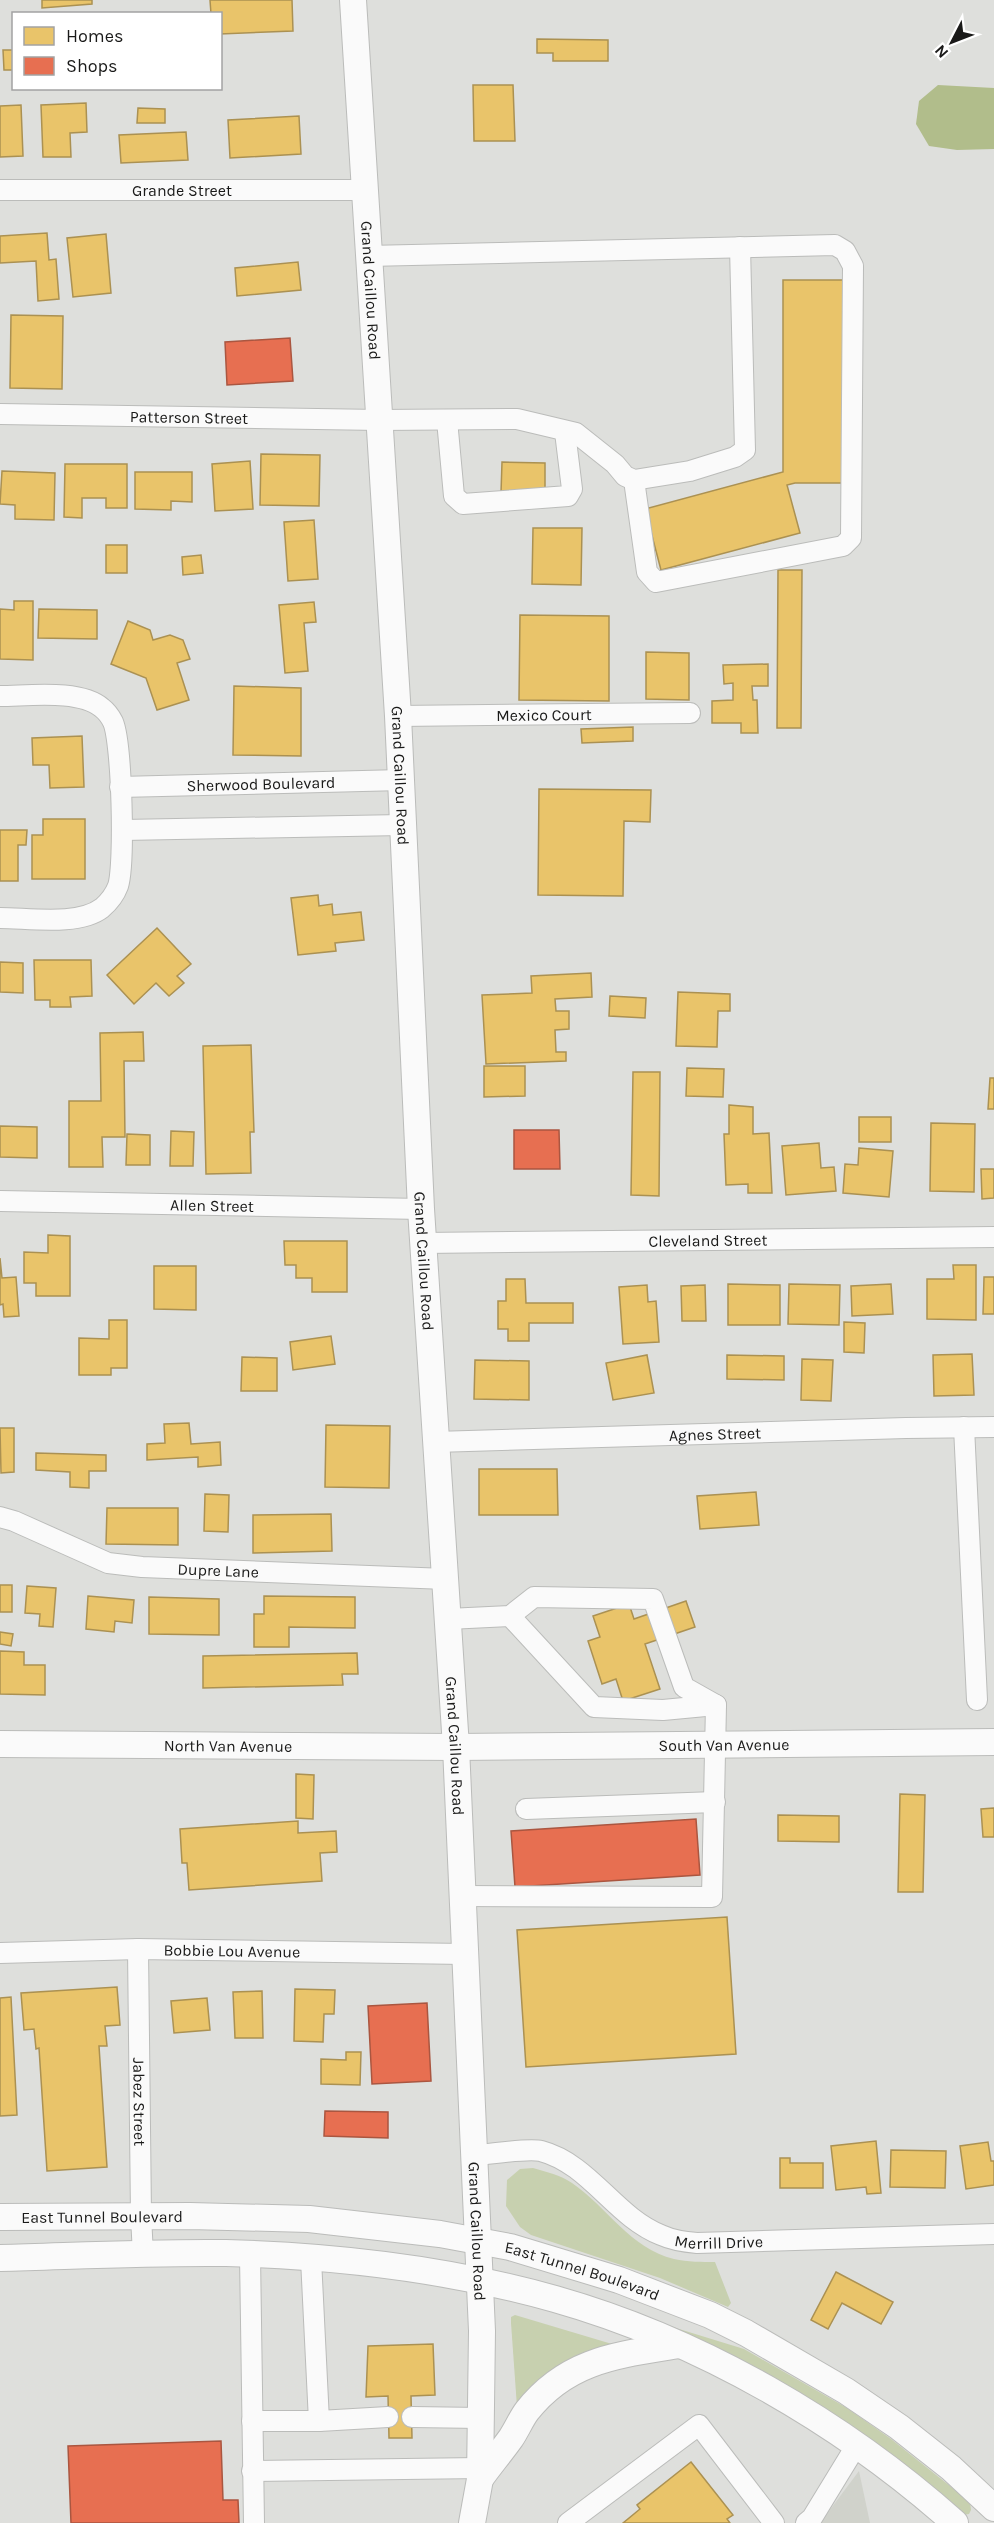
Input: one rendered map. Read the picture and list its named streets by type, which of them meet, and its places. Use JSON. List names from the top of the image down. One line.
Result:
{"streets":{"main road":["Grand Caillou Road","South Van Avenue","North Van Avenue","East Tunnel Boulevard"],"street":["Grande Street","Patterson Street","Mexico Court","Sherwood Boulevard","Allen Street","Cleveland Street","Agnes Street","Dupre Lane","Bobbie Lou Avenue","Jabez Street","Merrill Drive"]},"crossings":[["Grande Street","Grand Caillou Road"],["Grand Caillou Road","Patterson Street"],["Grand Caillou Road","Mexico Court"],["Grand Caillou Road","Sherwood Boulevard"],["Grand Caillou Road","Allen Street"],["Grand Caillou Road","Cleveland Street"],["Grand Caillou Road","Agnes Street"],["Grand Caillou Road","Dupre Lane"],["Grand Caillou Road","South Van Avenue"],["Grand Caillou Road","North Van Avenue"],["Grand Caillou Road","Bobbie Lou Avenue"],["Grand Caillou Road","East Tunnel Boulevard"],["Grand Caillou Road","Merrill Drive"],["South Van Avenue","North Van Avenue"],["Bobbie Lou Avenue","Jabez Street"],["Jabez Street","East Tunnel Boulevard"]],"legend":["Homes","Shops"],"north":"bottom left"}
